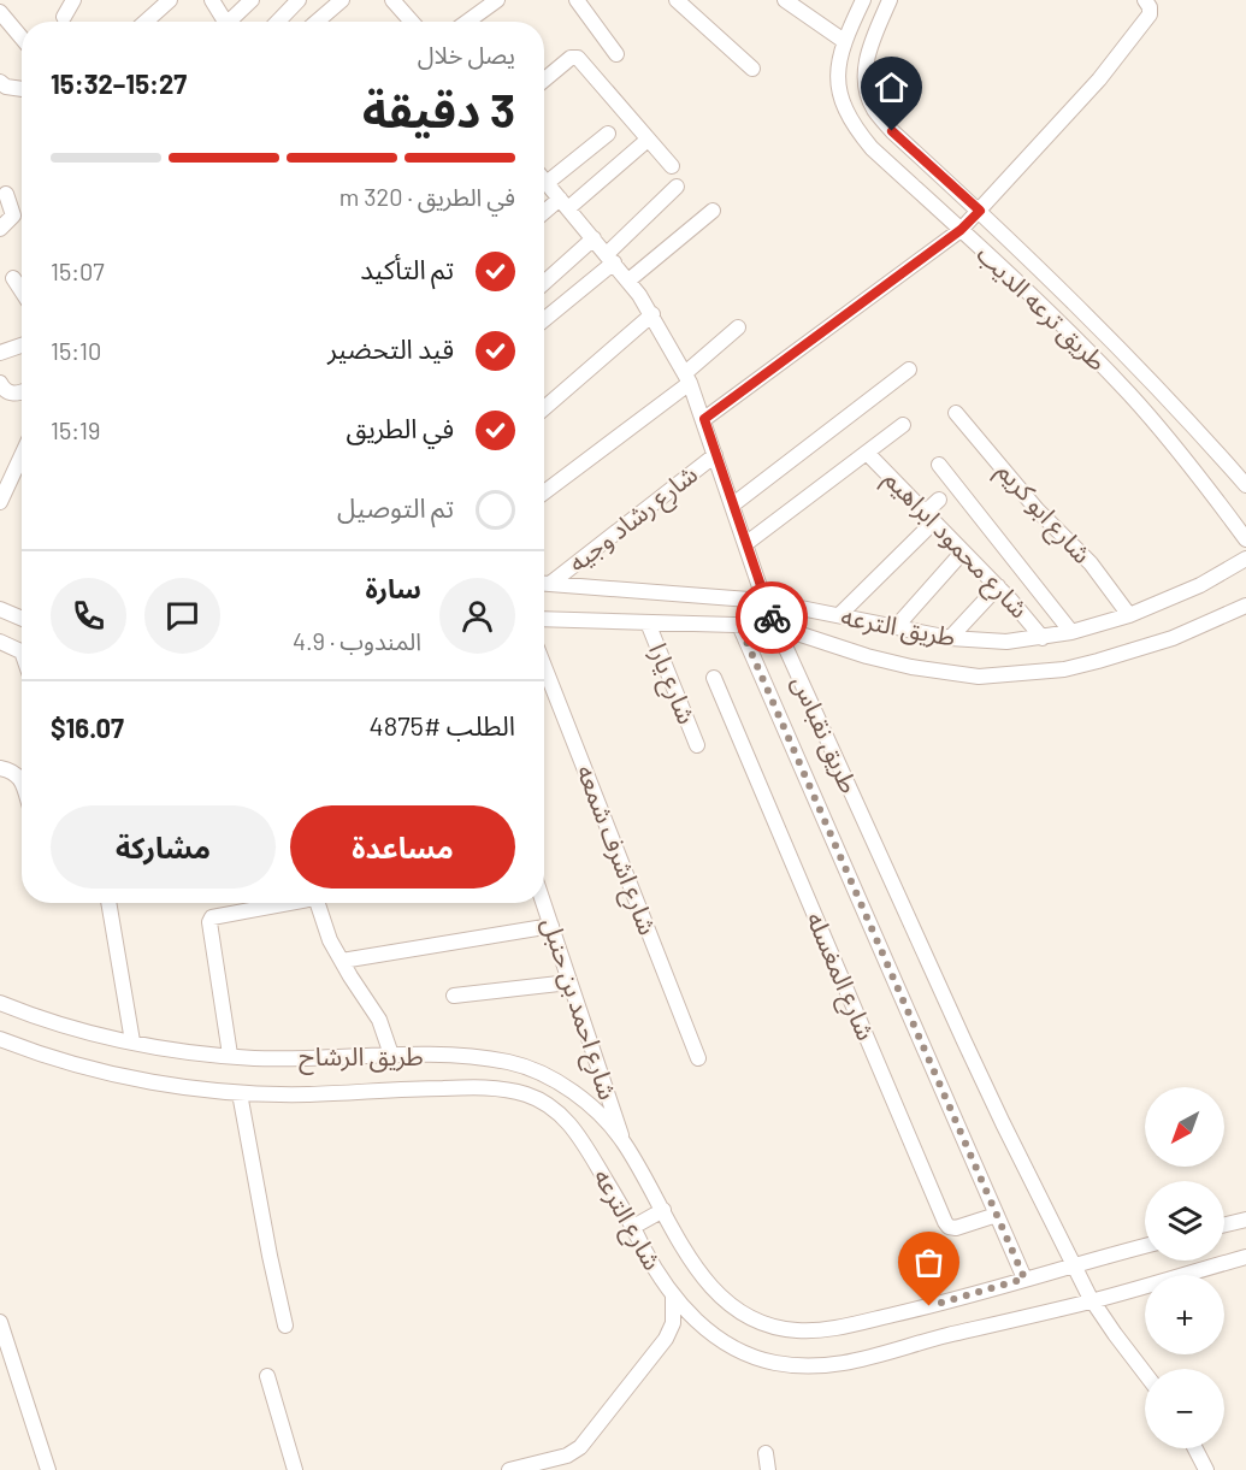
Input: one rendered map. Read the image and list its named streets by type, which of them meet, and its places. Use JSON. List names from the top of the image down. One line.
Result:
{"streets":{"street":["طريق ترعه الديب","شارع ابو كريم","شارع رشاد وجيه","شارع محمود ابراهيم","طريق الترعه","شارع يارا","طريق نقباس","شارع اشرف شمعه","شارع المغسله","شارع احمد بن حنبل","طريق الرشاح","شارع الترعه"]},"crossings":[["شارع ابو كريم","طريق الترعه"],["شارع رشاد وجيه","طريق الترعه"],["شارع رشاد وجيه","طريق نقباس"],["شارع محمود ابراهيم","طريق الترعه"],["طريق الترعه","شارع يارا"],["طريق الترعه","طريق نقباس"],["طريق نقباس","شارع الترعه"],["شارع احمد بن حنبل","طريق الرشاح"],["طريق الرشاح","شارع الترعه"]],"north":"bottom left","page":{"heading":["3 دقيقة","يصل خلال","15:27–15:32"],"panel":["سارة","المندوب · 4.9","الطلب #4875","$16.07"],"bar":"في الطريق · 320 m","list":[["تم التأكيد","15:07"],["قيد التحضير","15:10"],["في الطريق","15:19"],"تم التوصيل"],"buttons":["مساعدة","مشاركة"],"map_buttons":["+","−"]}}
